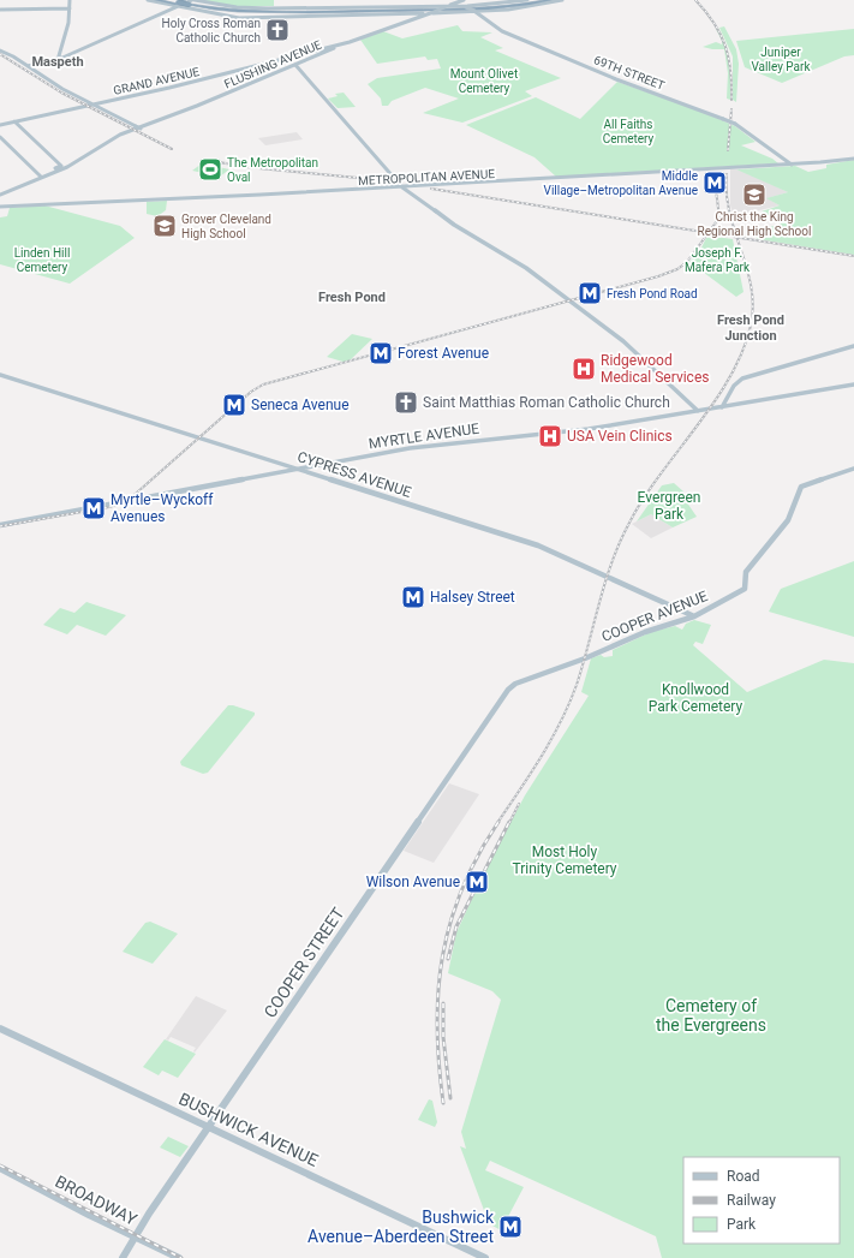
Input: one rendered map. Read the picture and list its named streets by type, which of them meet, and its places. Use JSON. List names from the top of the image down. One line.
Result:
{"streets":{"main road":["FLUSHING AVENUE","69TH STREET","GRAND AVENUE","METROPOLITAN AVENUE","MYRTLE AVENUE","CYPRESS AVENUE","COOPER AVENUE","COOPER STREET","BUSHWICK AVENUE","BROADWAY"]},"crossings":[["FLUSHING AVENUE","GRAND AVENUE"],["69TH STREET","GRAND AVENUE"],["69TH STREET","METROPOLITAN AVENUE"],["MYRTLE AVENUE","CYPRESS AVENUE"],["CYPRESS AVENUE","COOPER AVENUE"],["COOPER AVENUE","COOPER STREET"],["COOPER STREET","BUSHWICK AVENUE"],["COOPER STREET","BROADWAY"]],"districts":["Maspeth","Fresh Pond","Fresh Pond Junction"],"parks":["Juniper Valley Park","Mount Olivet Cemetery","All Faiths Cemetery","Linden Hill Cemetery","Joseph F. Mafera Park","Evergreen Park","Knollwood Park Cemetery","Most Holy Trinity Cemetery","Cemetery of the Evergreens"],"places":{"church":["Holy Cross Roman Catholic Church","Saint Matthias Roman Catholic Church"],"sports":["The Metropolitan Oval"],"metro station":["Middle Village–Metropolitan Avenue","Fresh Pond Road","Forest Avenue","Seneca Avenue","Myrtle–Wyckoff Avenues","Halsey Street","Wilson Avenue","Bushwick Avenue–Aberdeen Street"],"school or university":["Christ the King Regional High School","Grover Cleveland High School"],"hospital":["Ridgewood Medical Services","USA Vein Clinics"]},"legend":["Road","Railway","Park"]}
